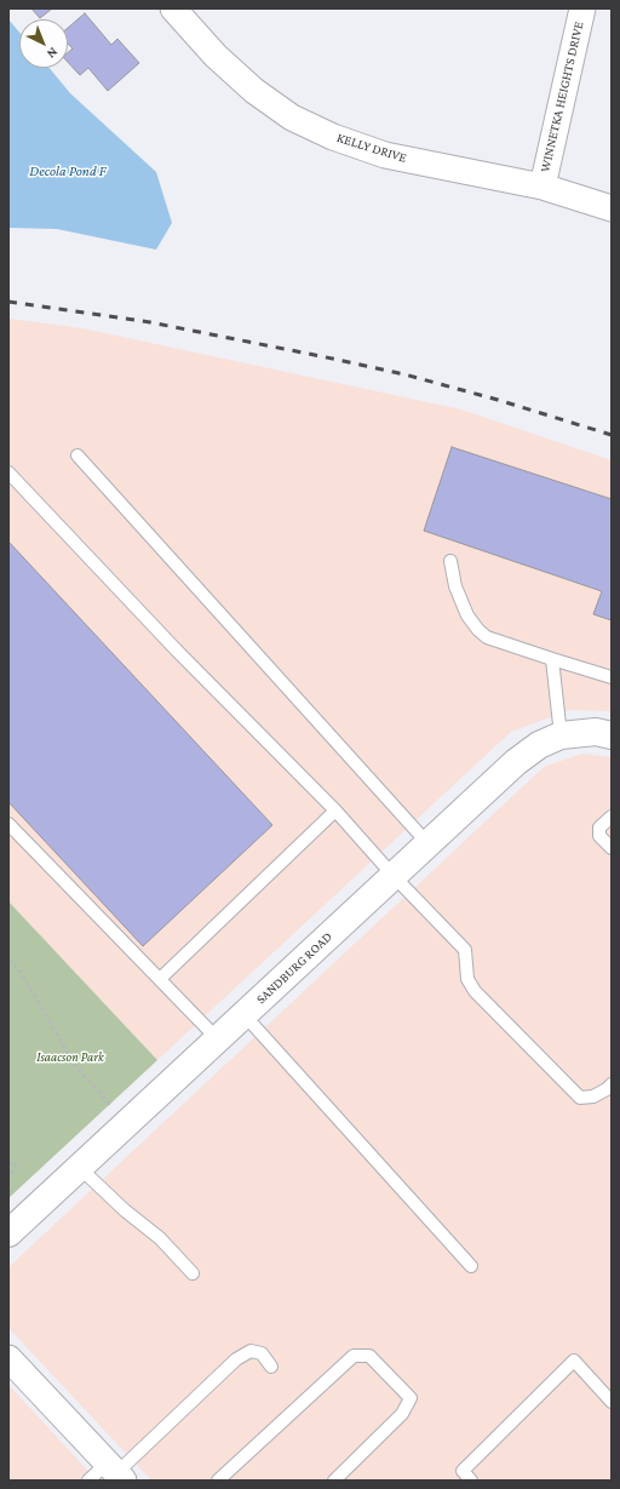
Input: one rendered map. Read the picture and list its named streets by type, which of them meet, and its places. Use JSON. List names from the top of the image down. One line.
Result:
{"streets":{"street":["WINNETKA HEIGHTS DRIVE","KELLY DRIVE","SANDBURG ROAD"]},"crossings":[["WINNETKA HEIGHTS DRIVE","KELLY DRIVE"]],"water":["Decola Pond F"],"parks":["Isaacson Park"],"north":"bottom right"}
